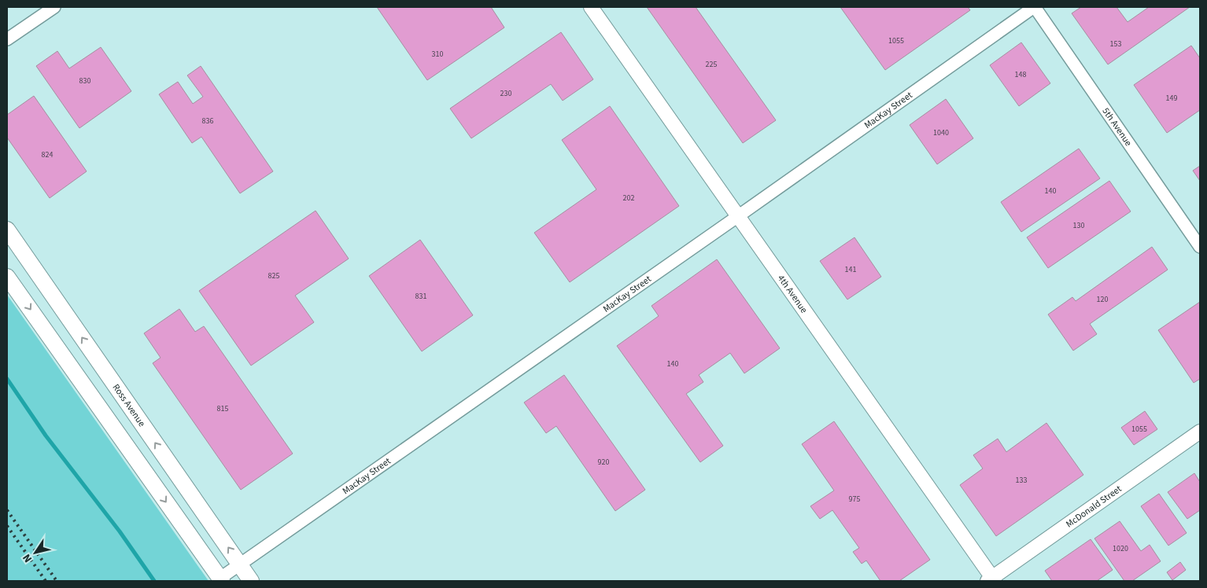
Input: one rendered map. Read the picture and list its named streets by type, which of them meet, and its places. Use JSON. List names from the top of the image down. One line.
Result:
{"streets":{"main road":["Ross Avenue"],"street":["MacKay Street","5th Avenue","4th Avenue","McDonald Street"]},"crossings":[["MacKay Street","5th Avenue"],["MacKay Street","4th Avenue"],["MacKay Street","Ross Avenue"],["4th Avenue","McDonald Street"]],"house_numbers":["1055","153","310","225","148","830","230","149","836","1040","824","140","202","130","141","825","831","120","140","815","1055","920","133","975","1020"],"north":"bottom left"}
